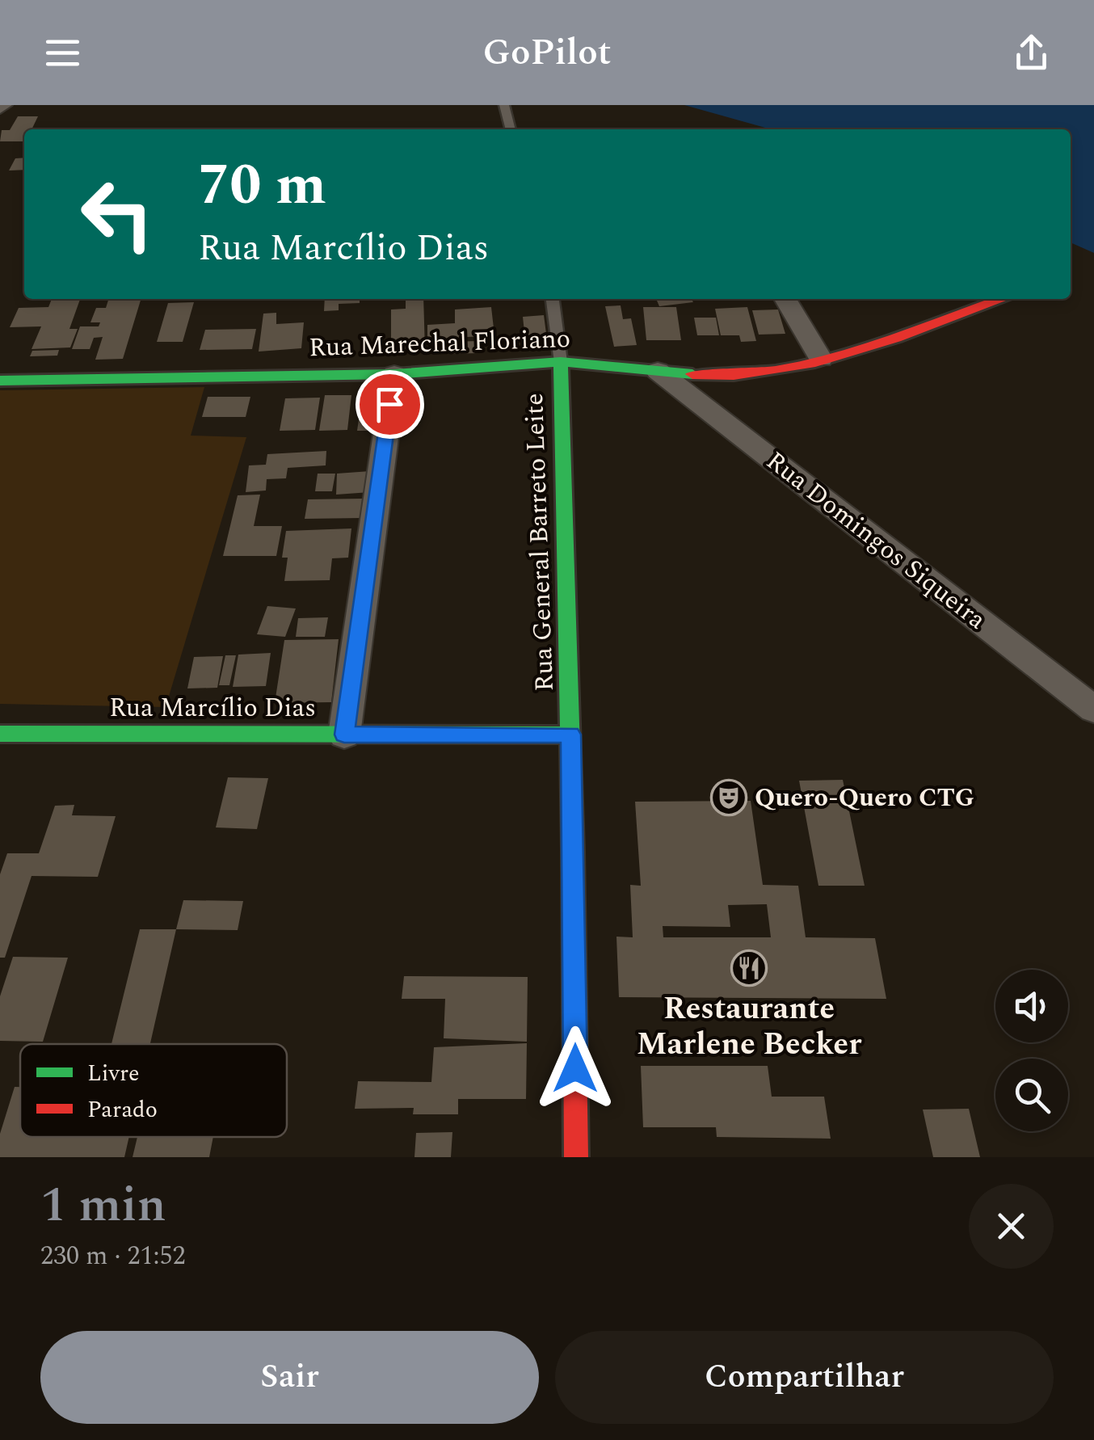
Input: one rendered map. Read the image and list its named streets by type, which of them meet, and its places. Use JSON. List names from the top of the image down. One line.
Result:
{"streets":{"street":["Rua Marechal Floriano","Rua Domingos Siqueira","Rua General Barreto Leite","Rua Marcílio Dias"]},"crossings":[["Rua Marechal Floriano","Rua Domingos Siqueira"],["Rua Marechal Floriano","Rua General Barreto Leite"],["Rua General Barreto Leite","Rua Marcílio Dias"]],"places":{"theatre":["Quero-Quero CTG"],"restaurant":["Restaurante Marlene Becker"]},"legend":["Livre","Parado"],"page":{"header":"GoPilot","turn":["70 m","Rua Marcílio Dias"],"heading":["1 min","230 m · 21:52"],"buttons":["Sair","Compartilhar"]}}
